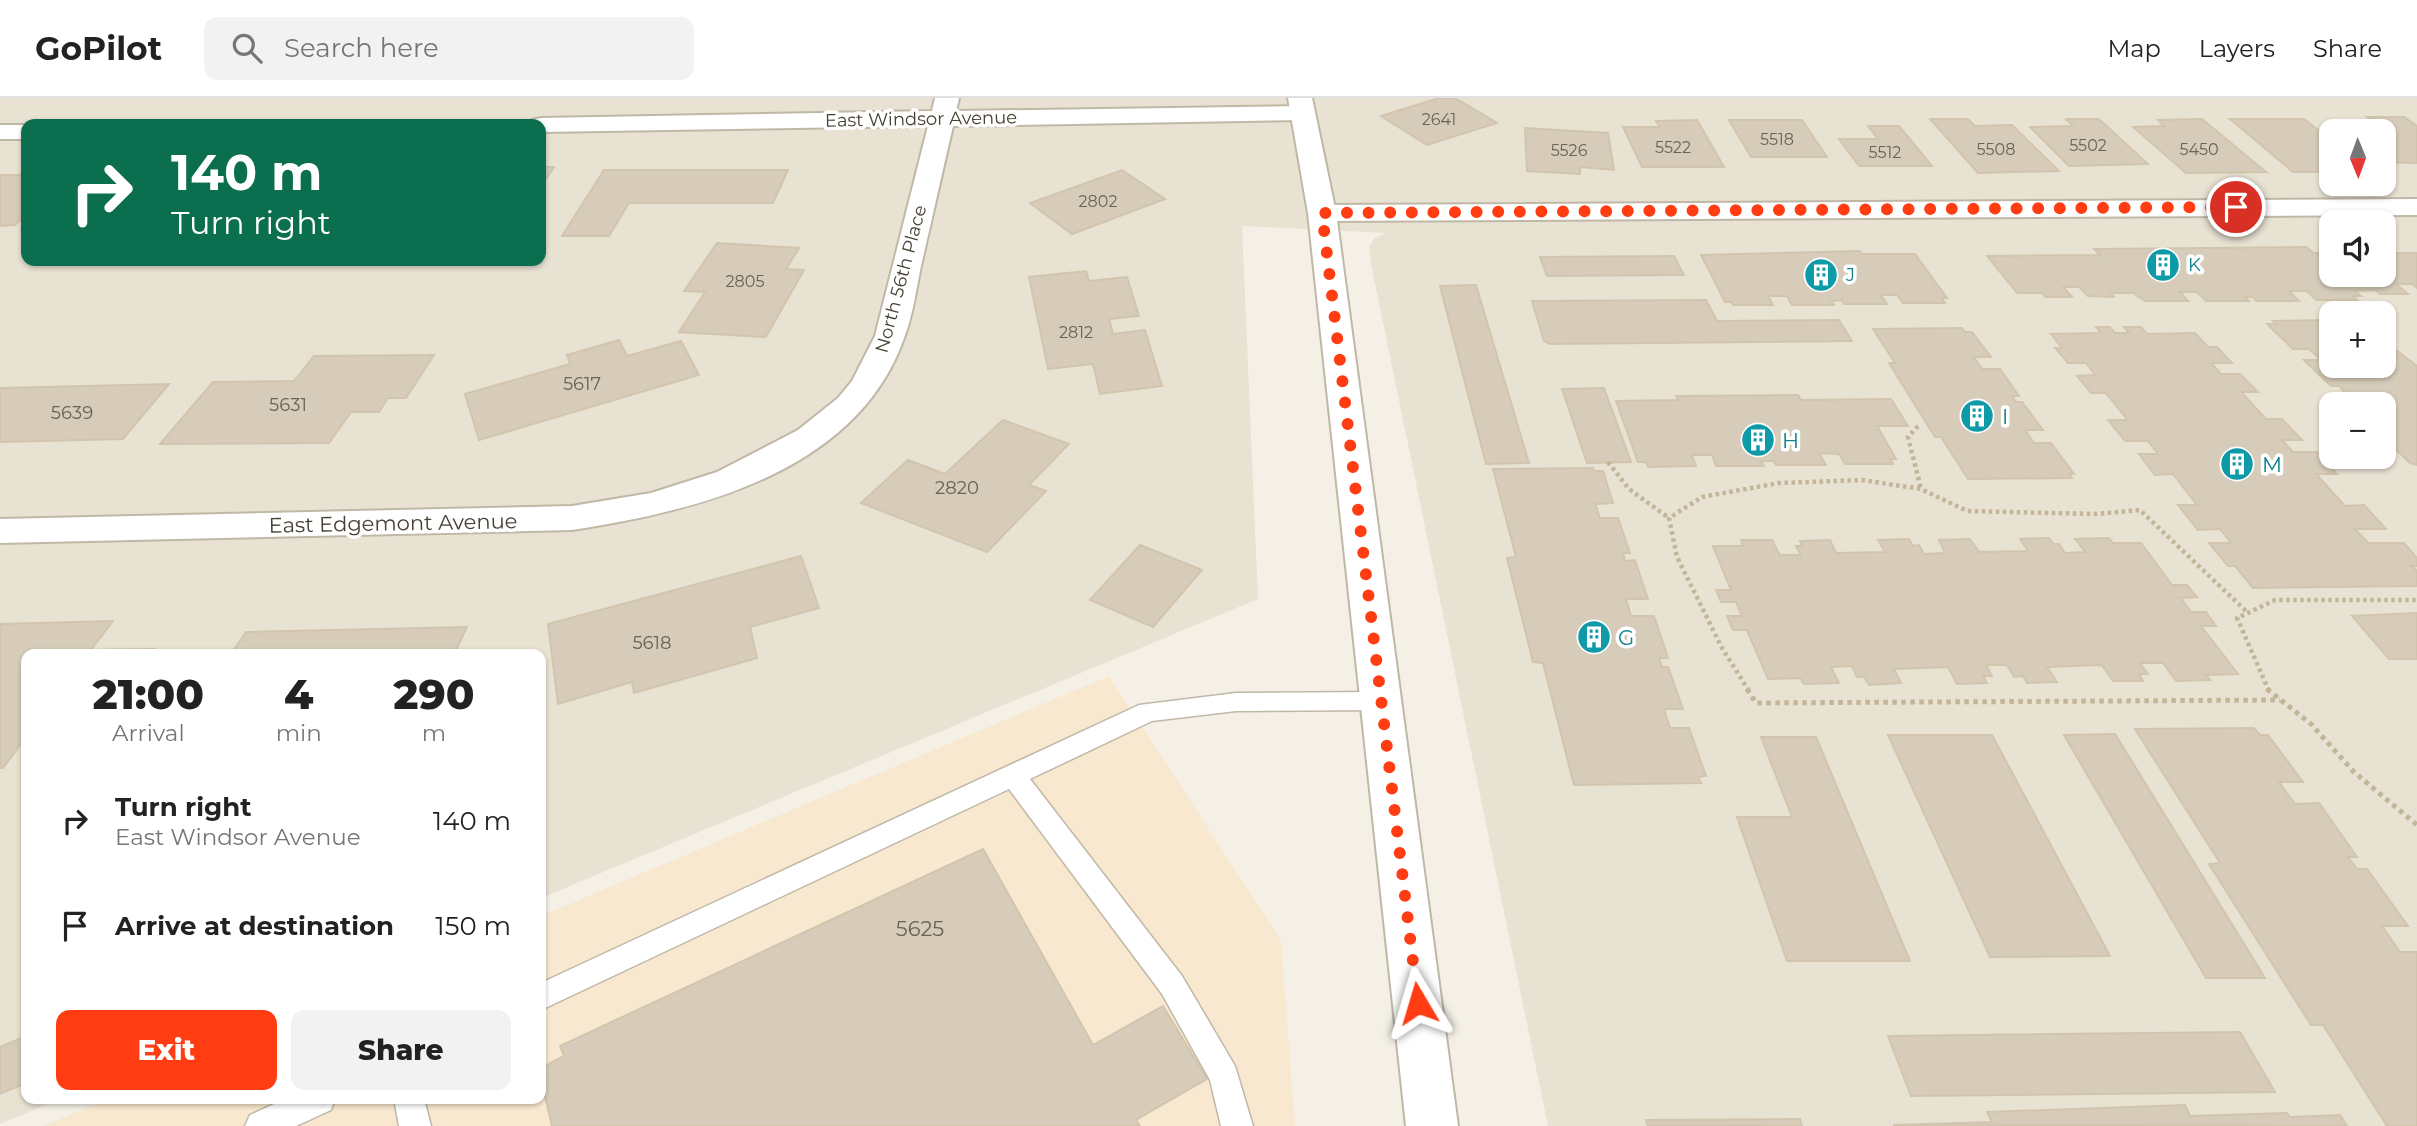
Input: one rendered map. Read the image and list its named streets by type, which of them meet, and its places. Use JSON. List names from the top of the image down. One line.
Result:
{"streets":{"street":["East Windsor Avenue","North 56th Place","East Edgemont Avenue"]},"crossings":[["East Windsor Avenue","North 56th Place"],["North 56th Place","East Edgemont Avenue"]],"places":{"building":["K","J","I","H","M","G"]},"house_numbers":["2641","5518","5502","5522","5508","5450","5526","5512","2802","2805","2812","5617","5631","5639","2820","5618","5625"],"north":"bottom","page":{"header":"GoPilot","search":"Search here","nav":["Map","Layers","Share"],"map_buttons":["+","−"],"turn":["140 m","Turn right"],"eta":["21:00","Arrival","4","min","290","m"],"list":[{"name":"Turn right","note":"East Windsor Avenue","value":"140 m"},{"name":"Arrive at destination","value":"150 m"}],"buttons":["Exit","Share"]}}
